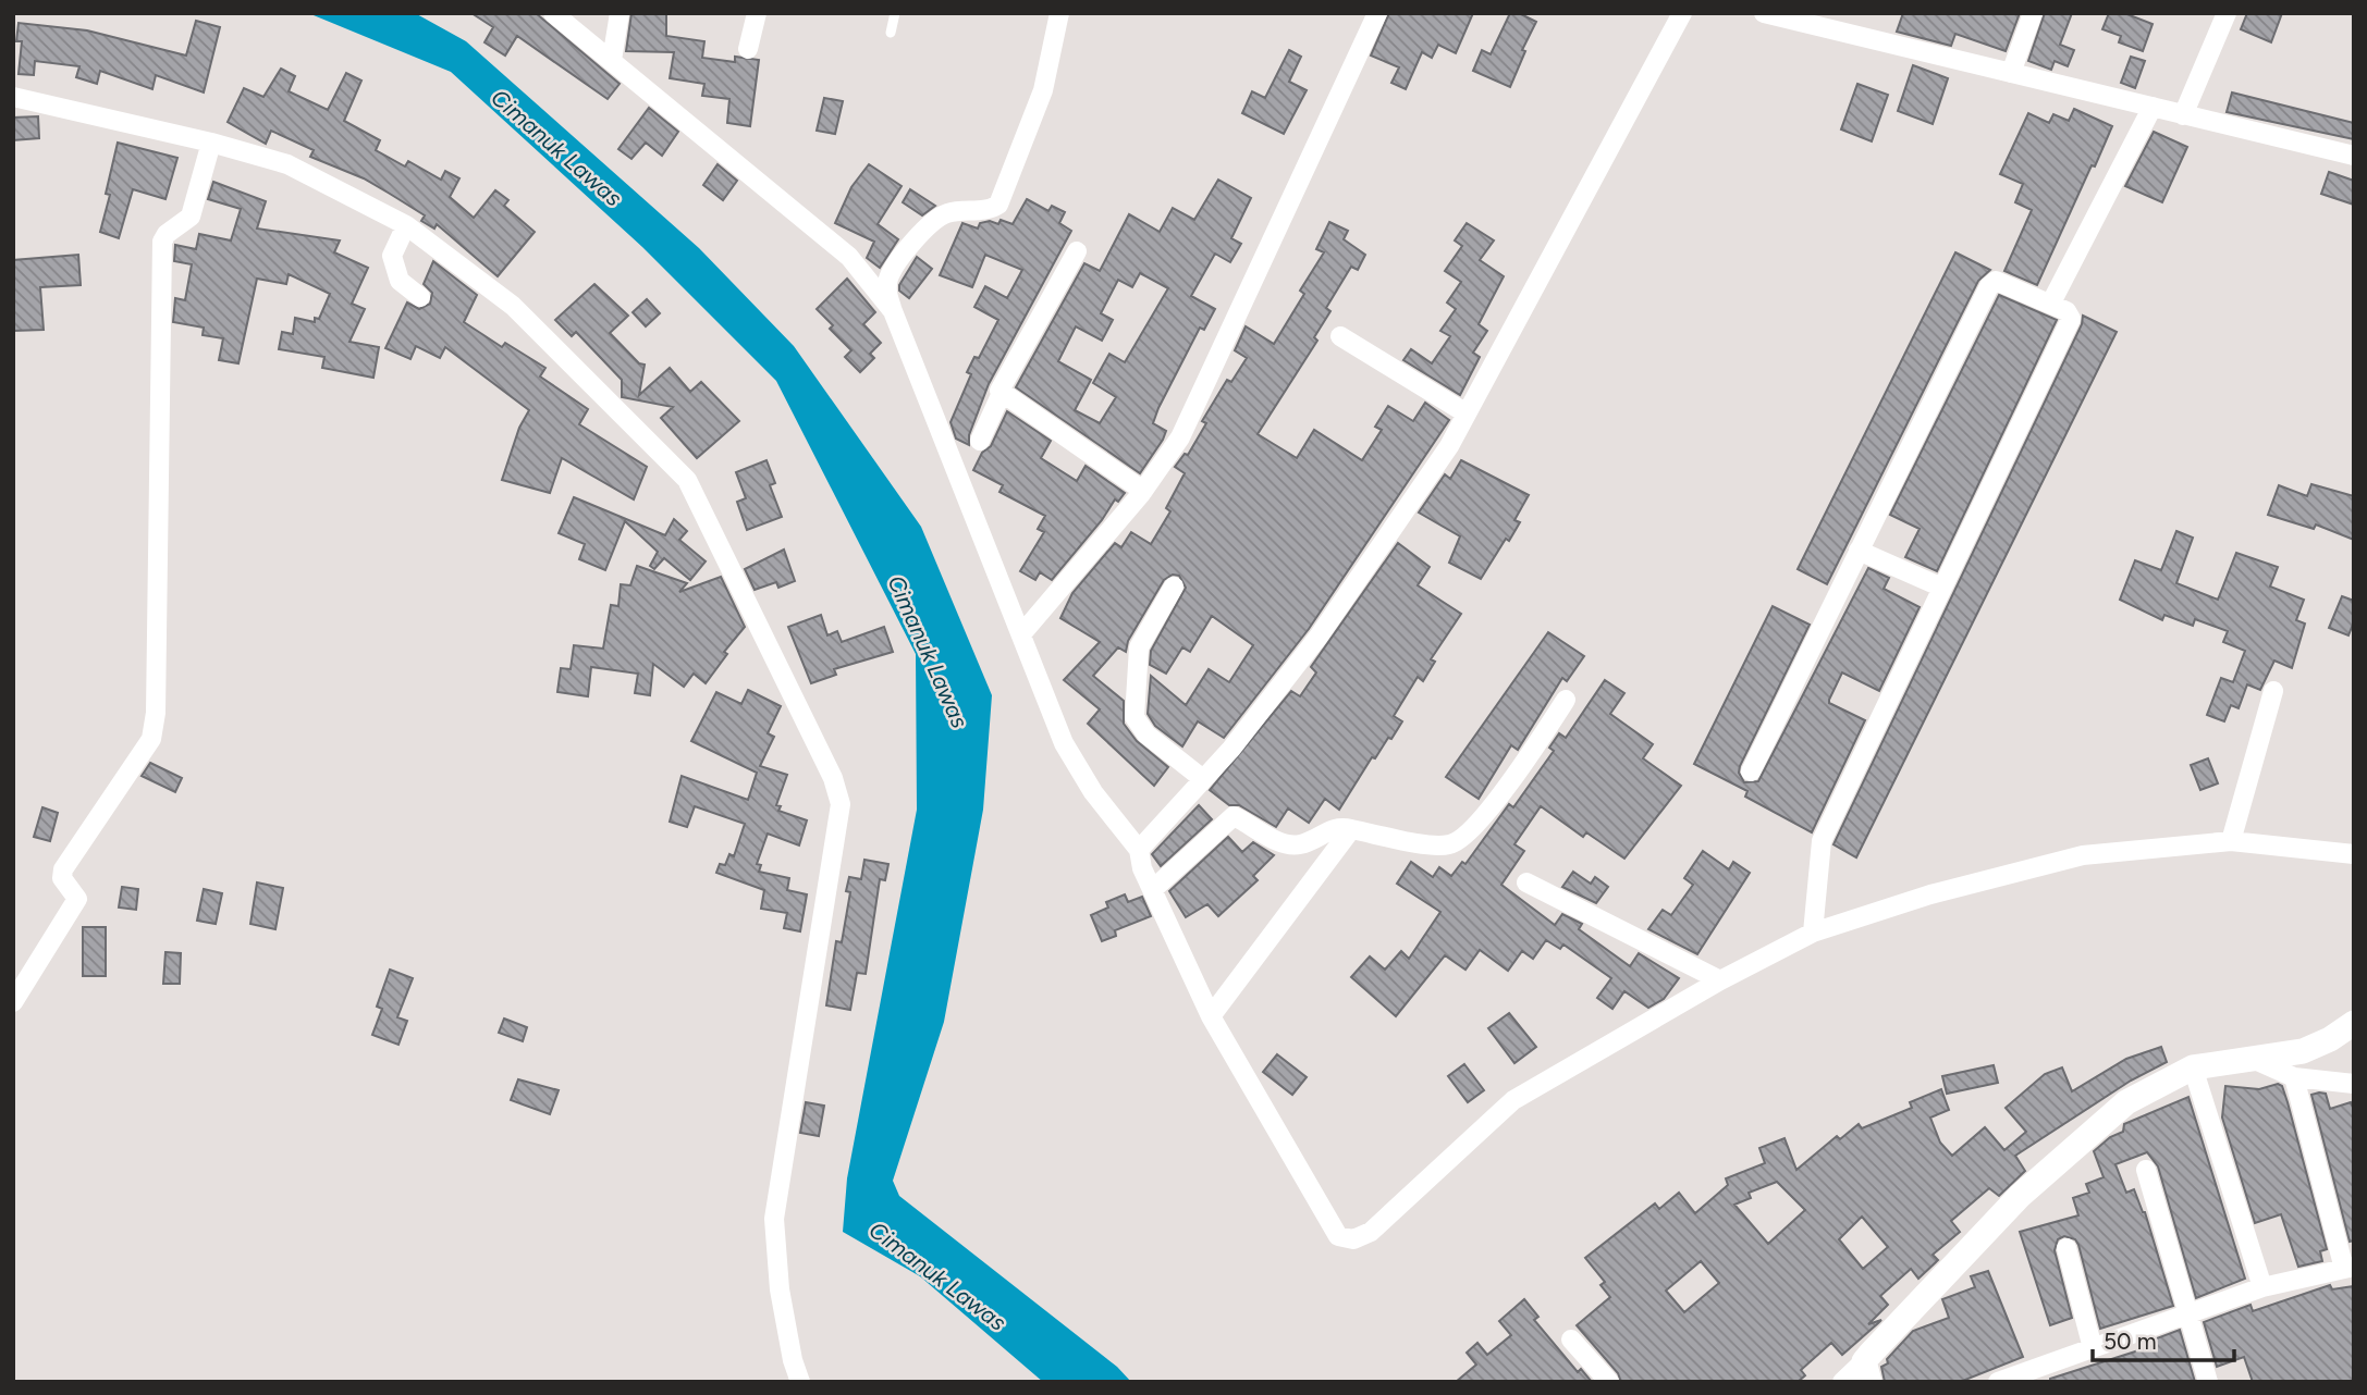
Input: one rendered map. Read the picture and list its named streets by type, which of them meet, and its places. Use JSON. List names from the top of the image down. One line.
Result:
{"water":["Cimanuk Lawas"],"scale_bar":"50 m"}
